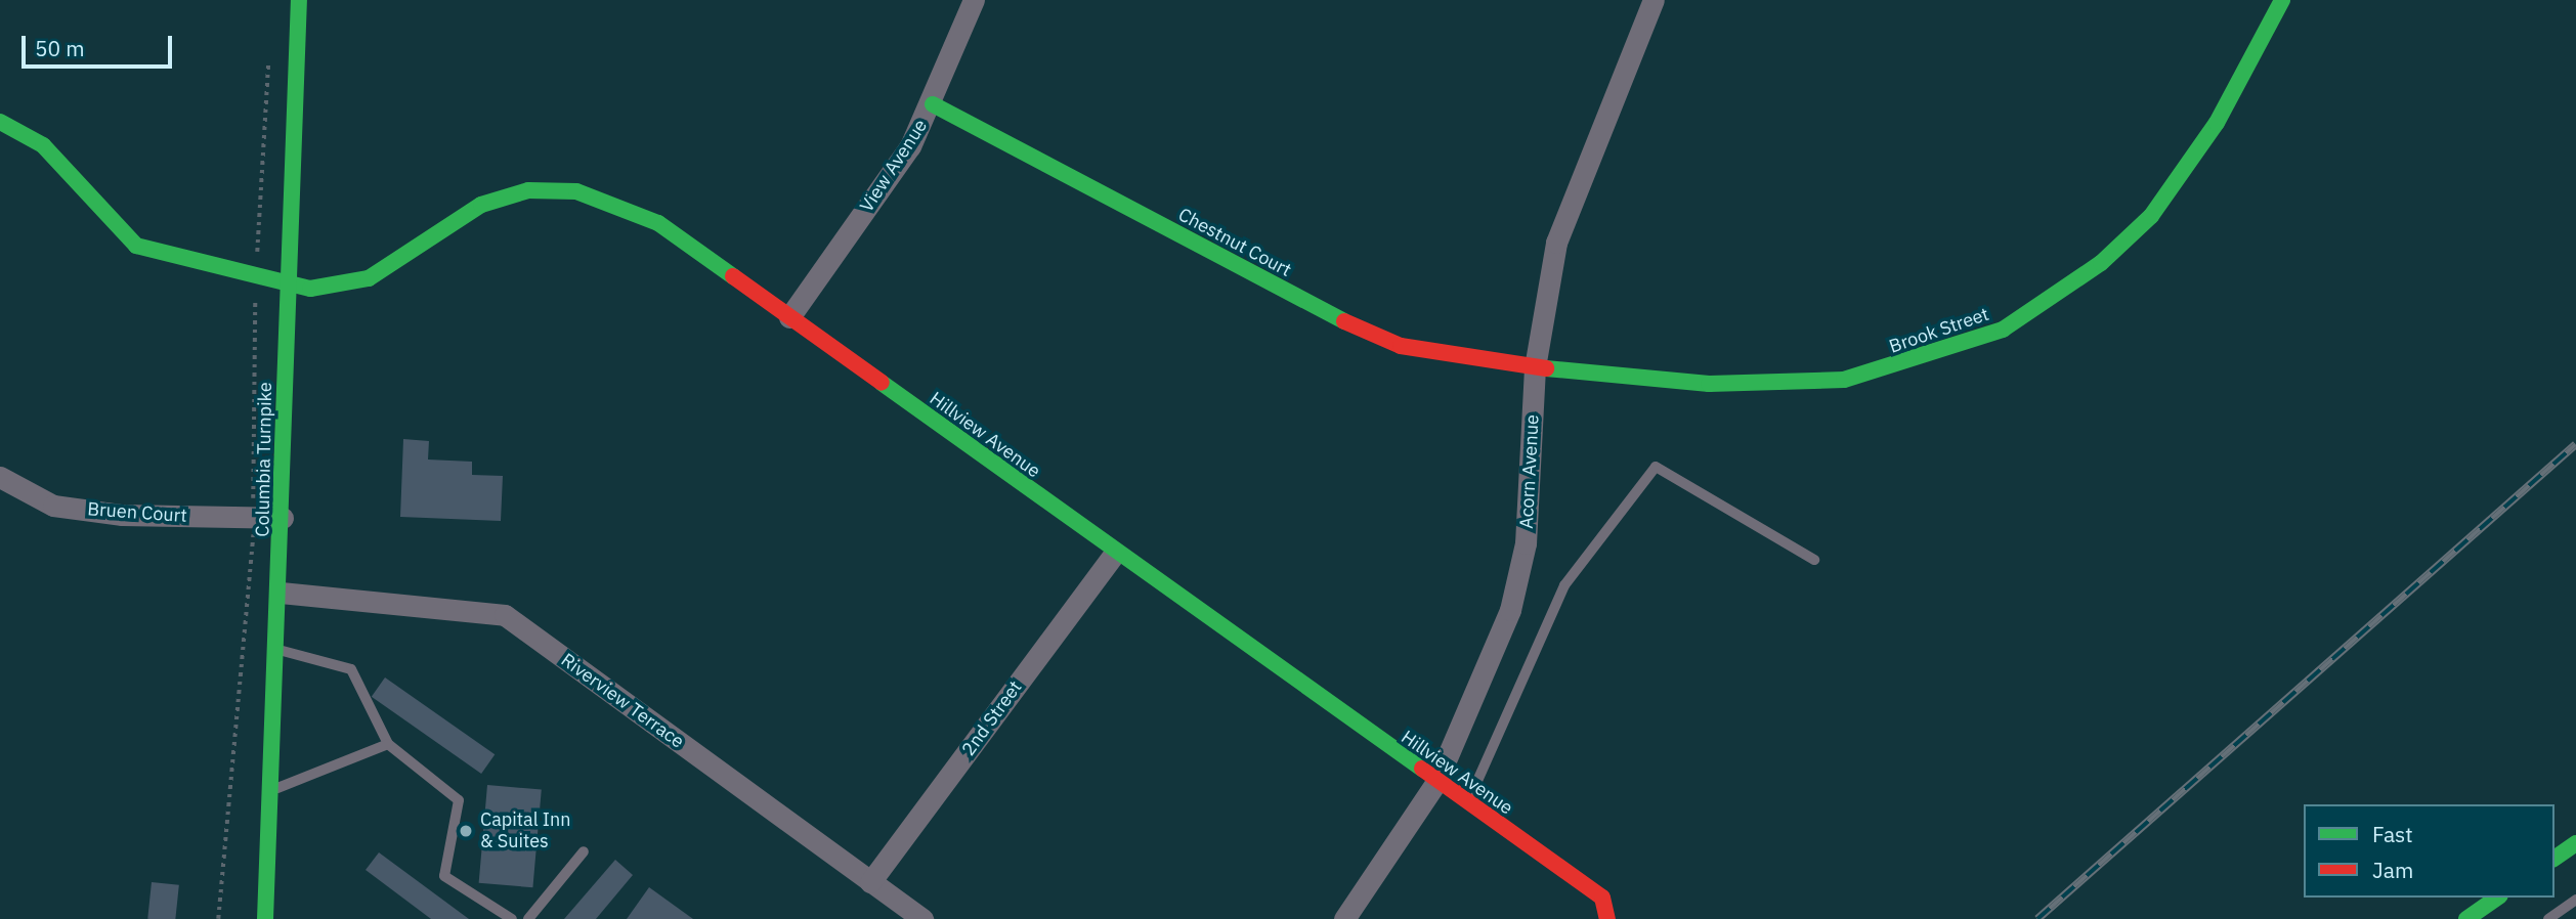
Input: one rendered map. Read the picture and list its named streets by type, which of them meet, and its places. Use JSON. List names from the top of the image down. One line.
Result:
{"streets":{"street":["View Avenue","Chestnut Court","Brook Street","Hillview Avenue","Columbia Turnpike","Acorn Avenue","Bruen Court","Riverview Terrace","2nd Street"]},"crossings":[["View Avenue","Chestnut Court"],["View Avenue","Hillview Avenue"],["Chestnut Court","Brook Street"],["Chestnut Court","Acorn Avenue"],["Brook Street","Acorn Avenue"],["Hillview Avenue","Columbia Turnpike"],["Hillview Avenue","Acorn Avenue"],["Hillview Avenue","2nd Street"],["Columbia Turnpike","Bruen Court"],["Columbia Turnpike","Riverview Terrace"],["Riverview Terrace","2nd Street"]],"places":["Capital Inn & Suites"],"legend":["Fast","Jam"],"scale_bar":"50 m"}
